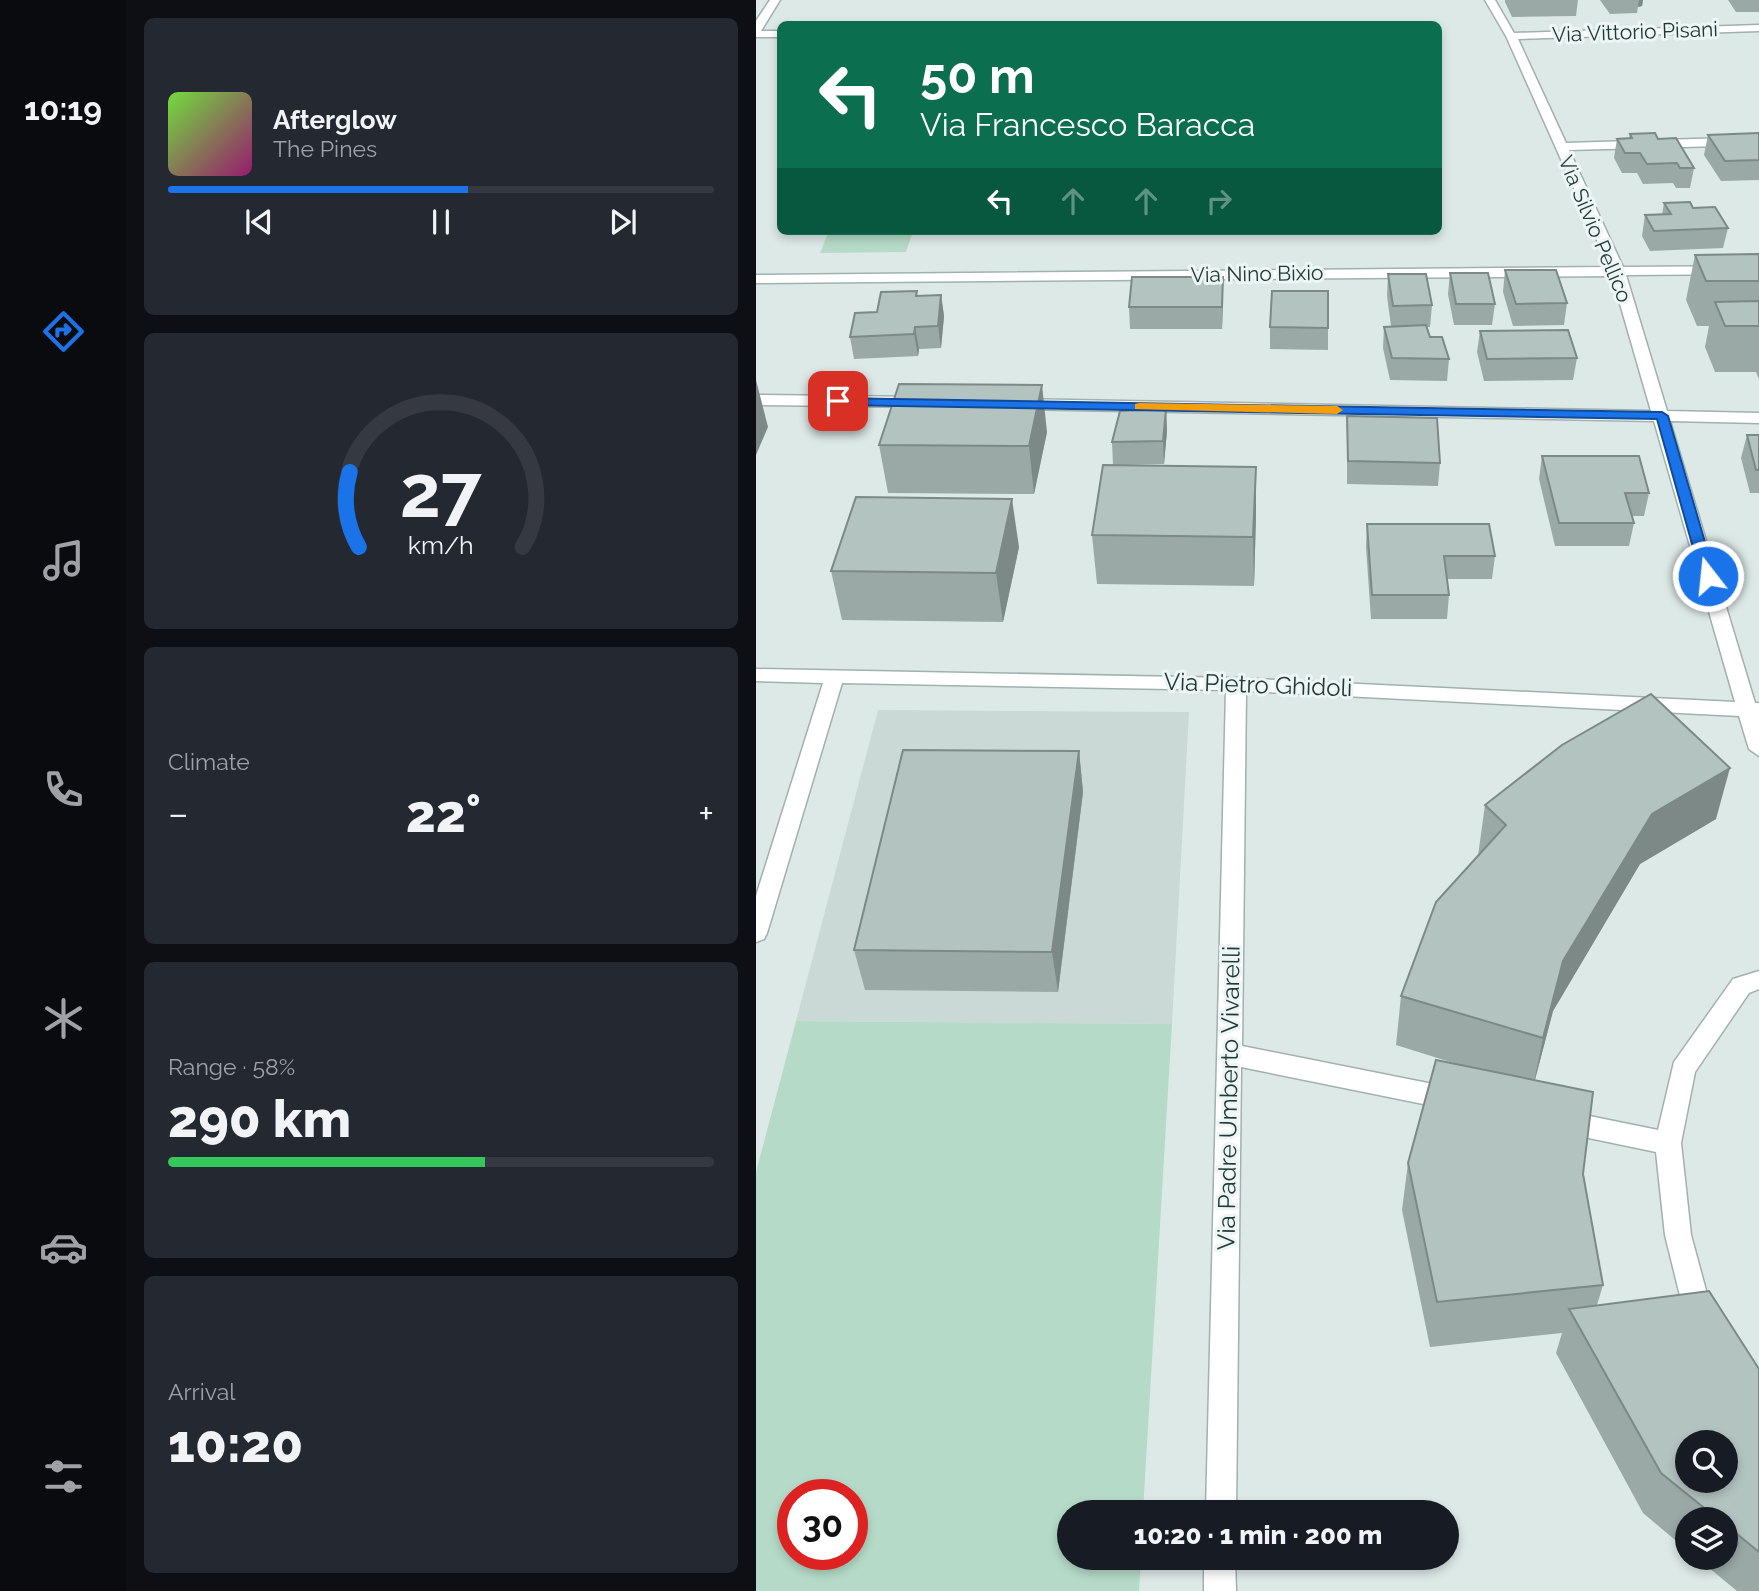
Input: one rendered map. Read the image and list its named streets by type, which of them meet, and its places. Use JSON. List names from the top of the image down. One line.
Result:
{"streets":{"street":["Via Vittorio Pisani","Via Silvio Pellico","Via Nino Bixio","Via Pietro Ghidoli","Via Padre Umberto Vivarelli"]},"crossings":[["Via Vittorio Pisani","Via Silvio Pellico"],["Via Silvio Pellico","Via Nino Bixio"],["Via Silvio Pellico","Via Pietro Ghidoli"],["Via Pietro Ghidoli","Via Padre Umberto Vivarelli"]],"page":{"tabs":"10:19","turn":["50 m","Via Francesco Baracca"],"song":["Afterglow","The Pines"],"tile":["Climate",["Range · 58%","290 km"],["Arrival","10:20"]],"heat":["−","22°","+"],"limit":"30","trip":"10:20 · 1 min · 200 m","gauge":["27","km/h"]}}
